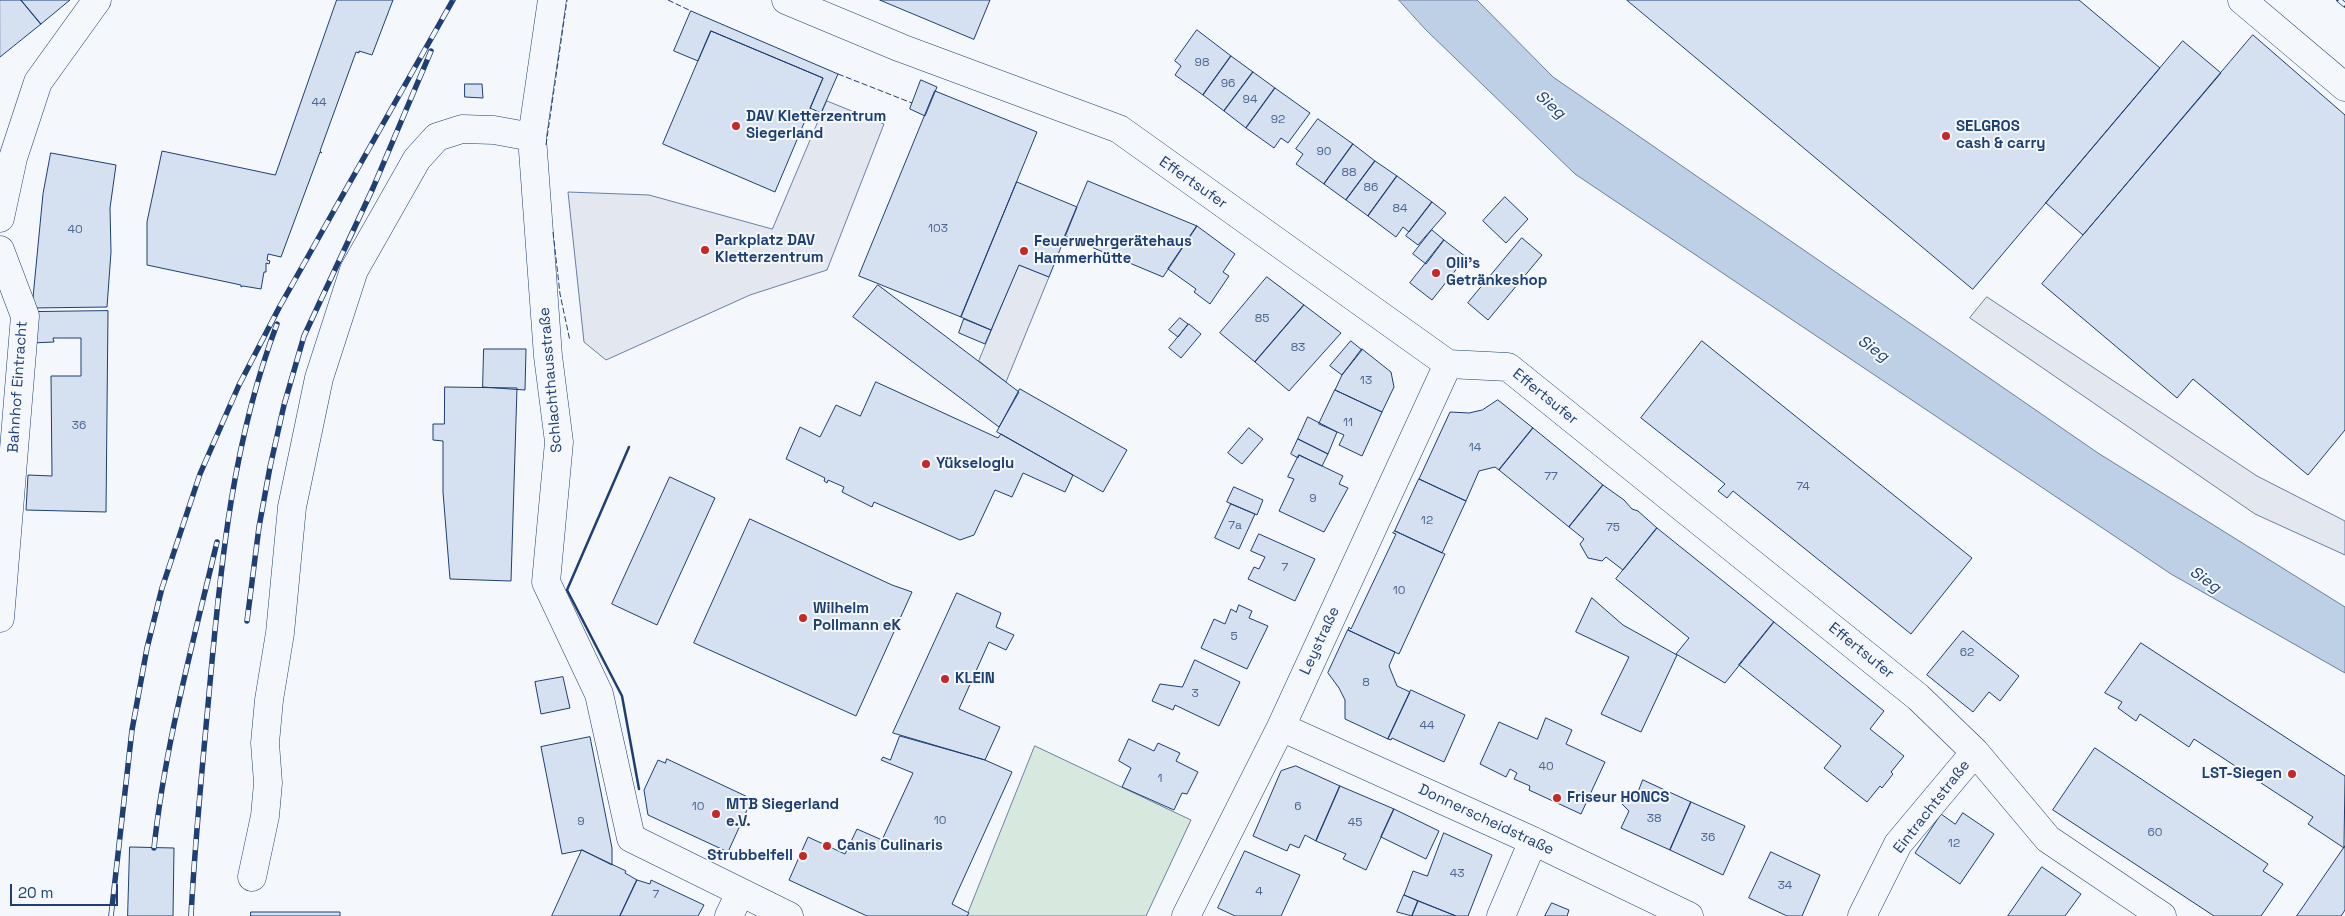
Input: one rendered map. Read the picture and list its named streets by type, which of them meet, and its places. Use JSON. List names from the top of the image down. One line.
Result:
{"streets":{"street":["Effertsufer","Schlachthausstraße","Bahnhof Eintracht","Leystraße","Eintrachtstraße","Donnerscheidstraße"]},"crossings":[["Effertsufer","Leystraße"],["Effertsufer","Eintrachtstraße"],["Leystraße","Donnerscheidstraße"]],"water":["Sieg"],"places":["DAV Kletterzentrum Siegerland","SELGROS cash & carry","Parkplatz DAV Kletterzentrum","Feuerwehrgerätehaus Hammerhütte","Olli's Getränkeshop","Yükseloglu","Wilhelm Pollmann eK","KLEIN","LST-Siegen","Friseur HONCS","MTB Siegerland e.V.","Canis Culinaris","Strubbelfell"],"house_numbers":["98","96","94","44","92","90","88","86","84","103","40","85","83","13","11","36","14","77","74","9","12","7a","75","7","10","5","62","8","3","44","40","1","10","6","38","10","9","45","60","36","12","43","34","4","7"],"scale_bar":"20 m"}
